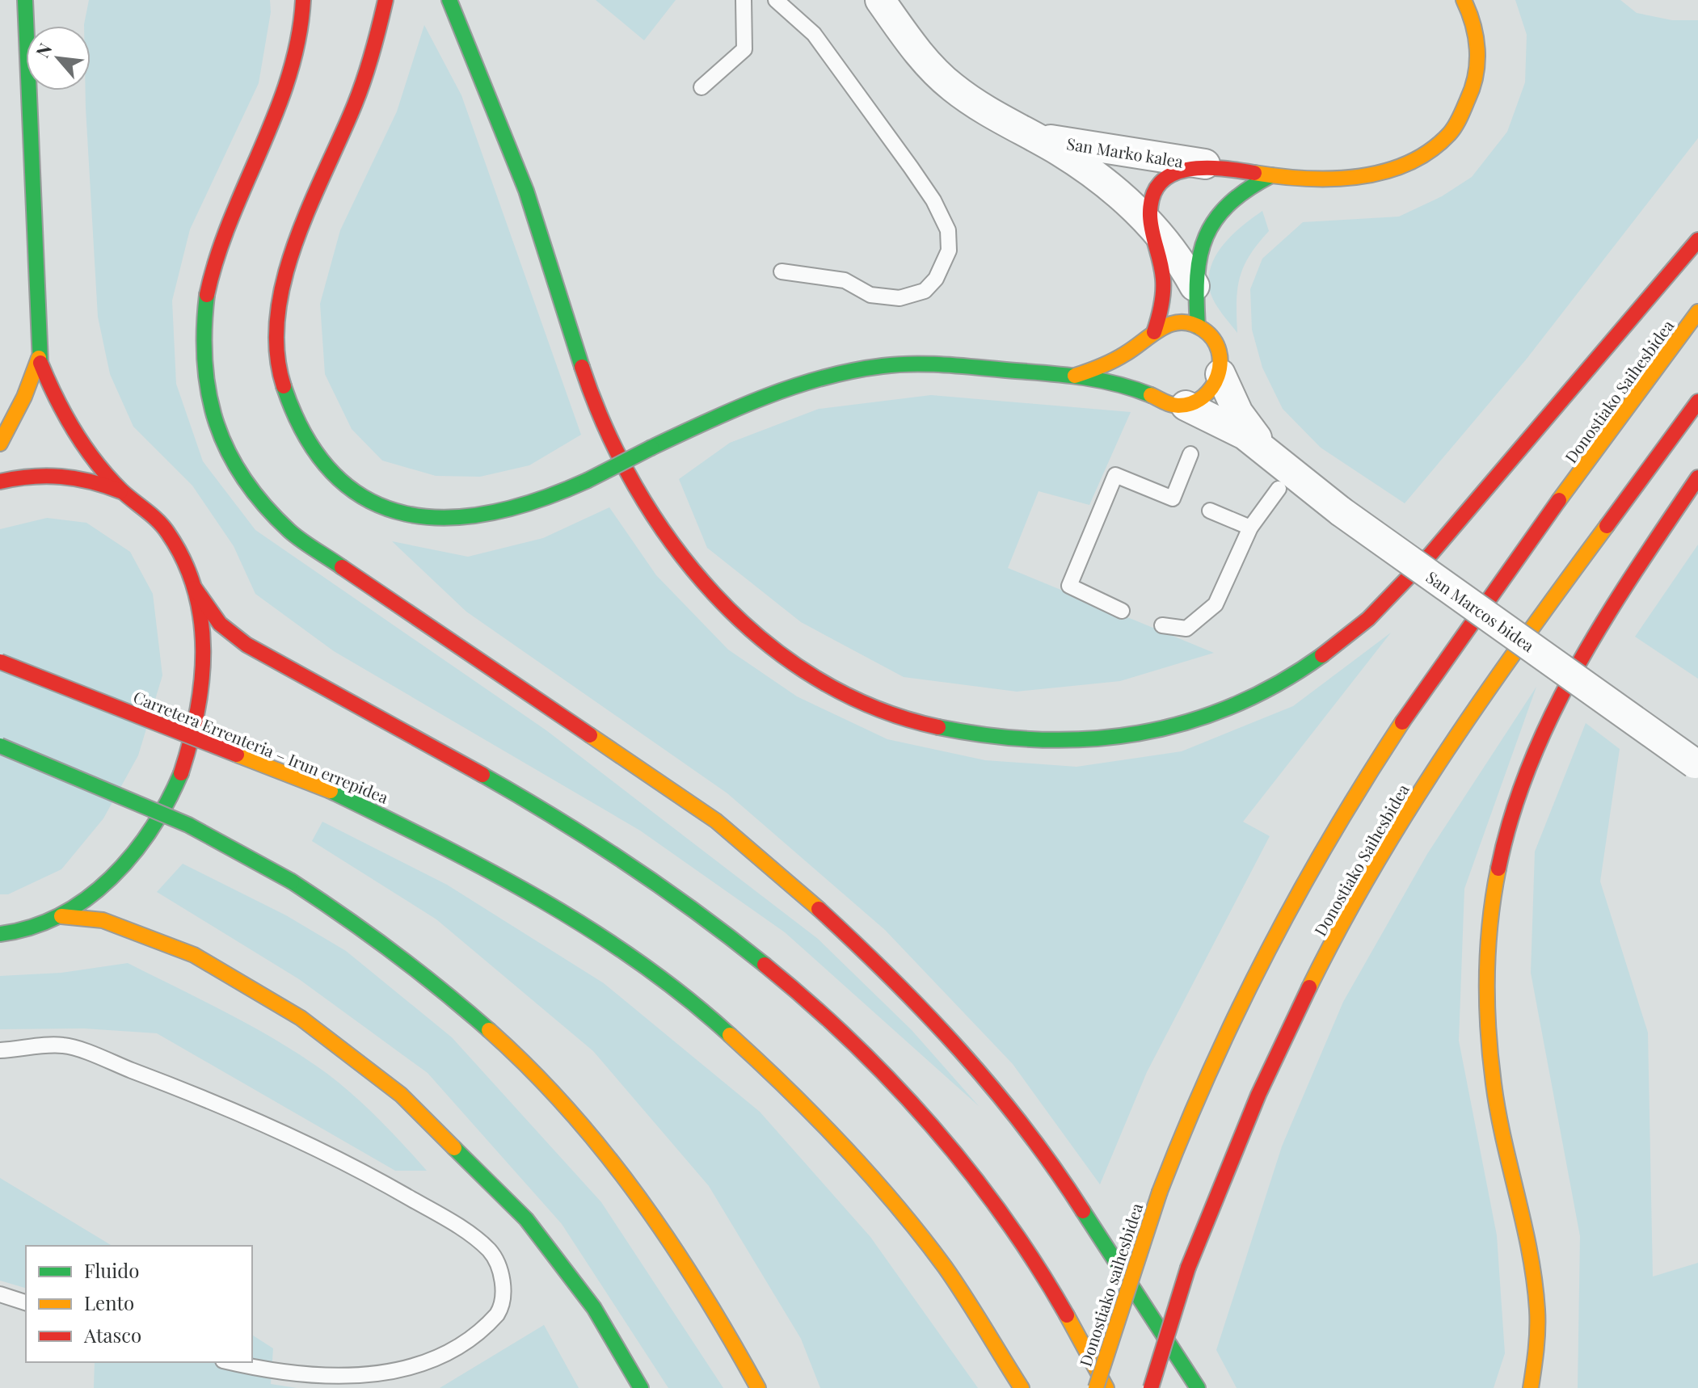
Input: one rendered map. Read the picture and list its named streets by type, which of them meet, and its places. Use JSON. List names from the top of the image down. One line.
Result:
{"streets":{"main road":["Donostiako Saihesbidea","Carretera Errenteria – Irun errepidea","Donostiako saihesbidea"],"street":["San Marko kalea","San Marcos bidea"]},"crossings":[["Donostiako Saihesbidea","Donostiako saihesbidea"]],"legend":["Fluido","Lento","Atasco"],"north":"top left"}
